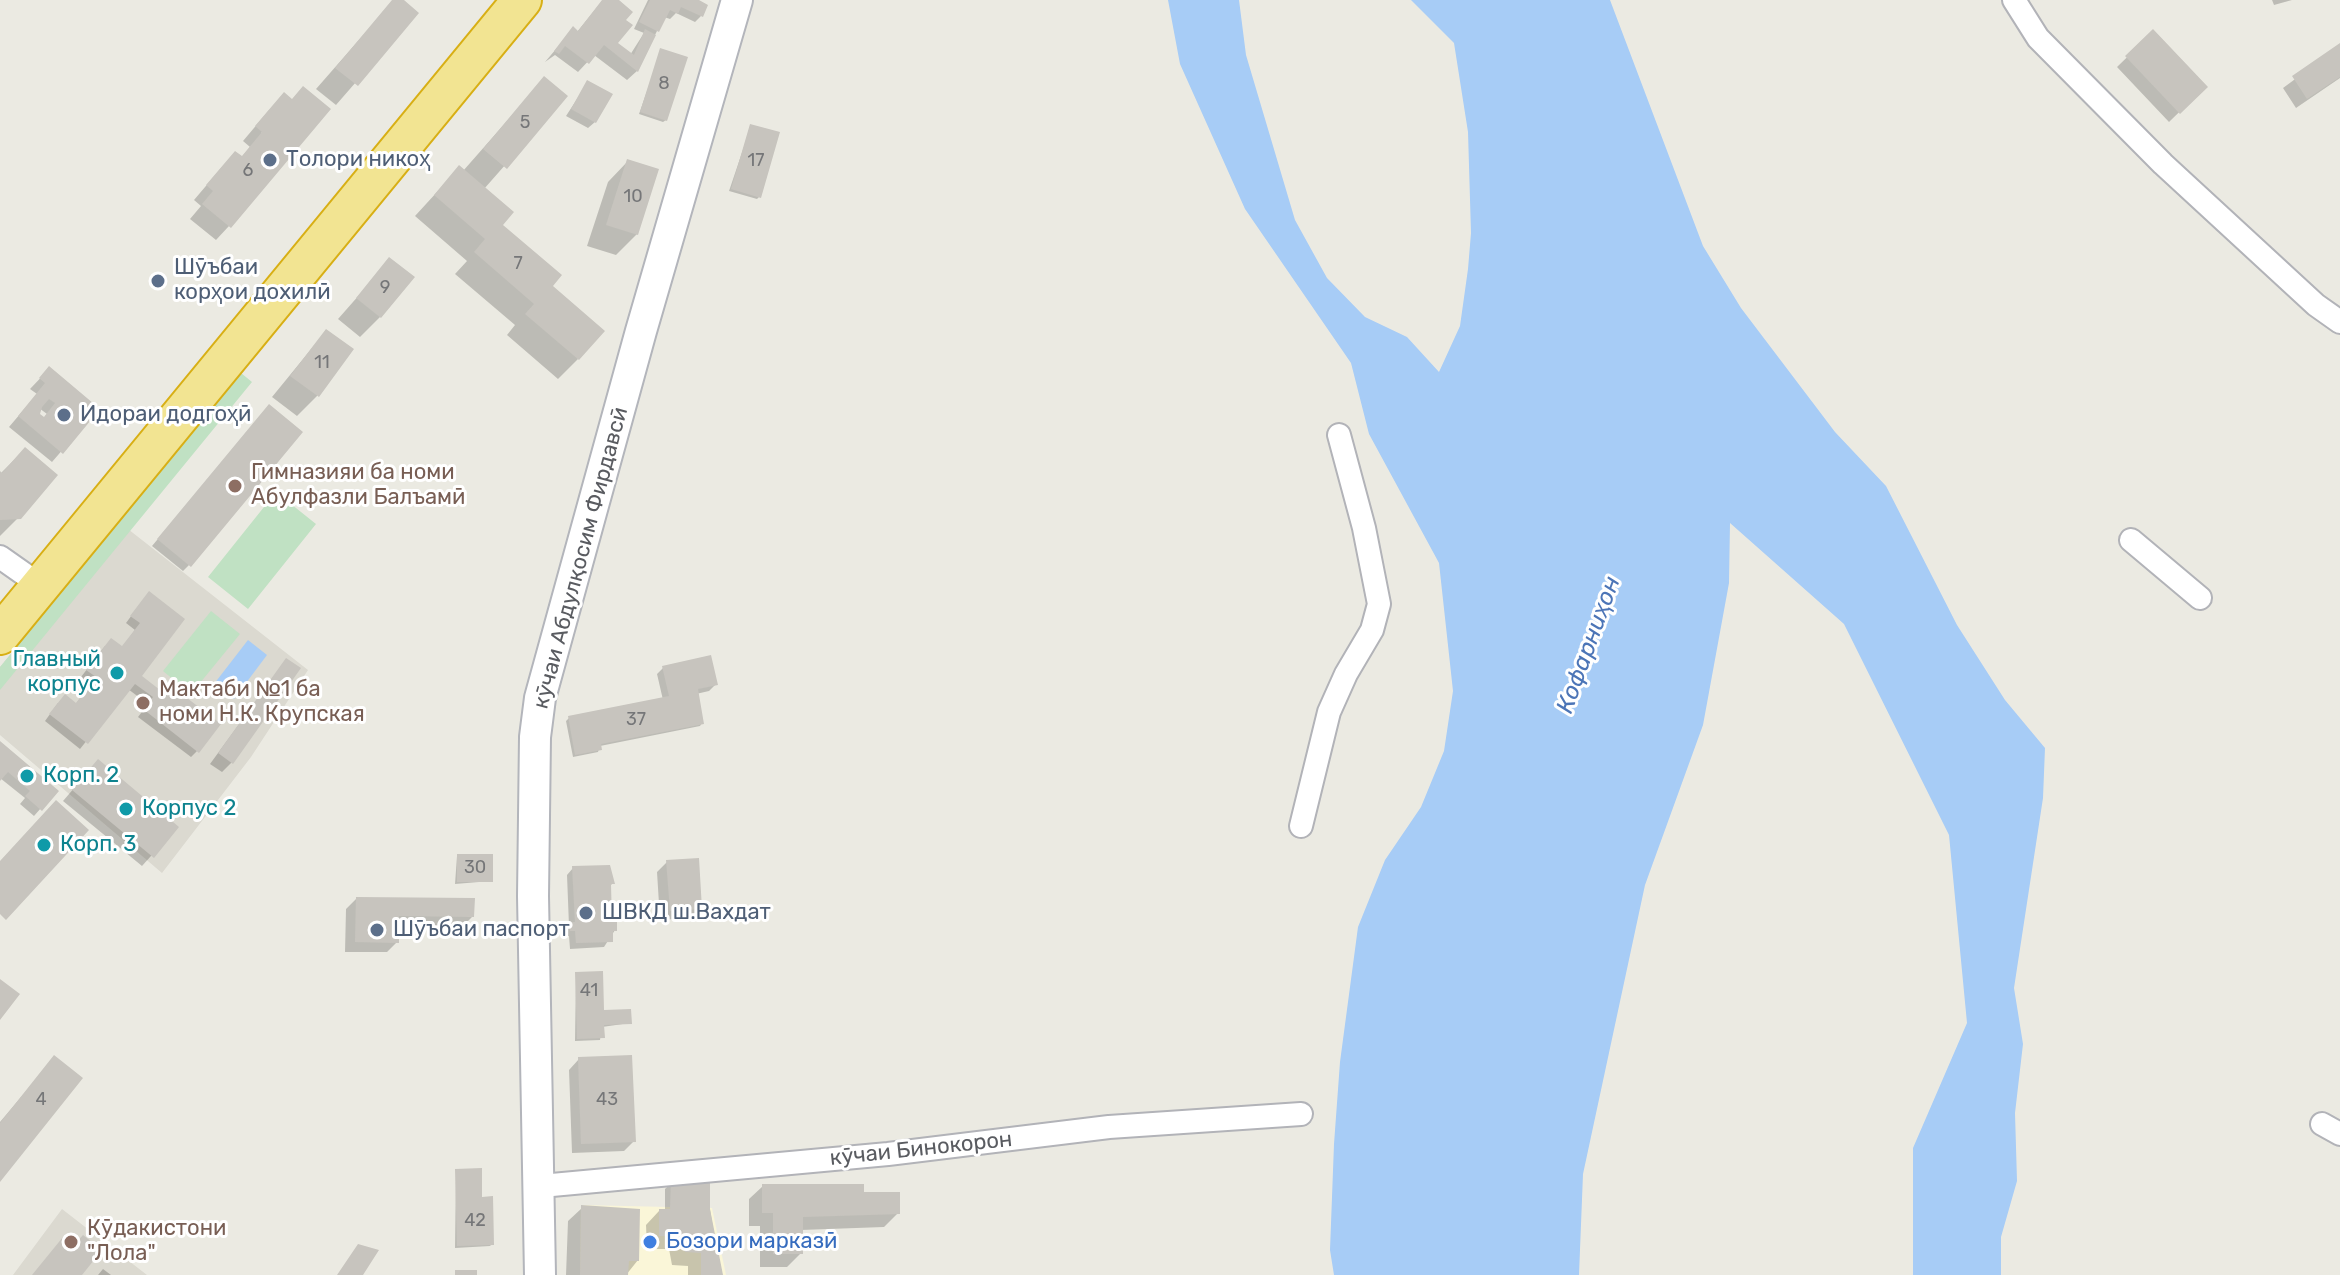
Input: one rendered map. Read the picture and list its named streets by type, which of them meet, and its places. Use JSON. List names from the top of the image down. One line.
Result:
{"streets":{"street":["кӯчаи Абдулқосим Фирдавсӣ","кӯчаи Бинокорон"]},"crossings":[["кӯчаи Абдулқосим Фирдавсӣ","кӯчаи Бинокорон"]],"water":["Кофарниҳон"],"places":["Толори никоҳ","Шӯъбаи корҳои дохилӣ","Идораи додгоҳӣ","Гимназияи ба номи Абулфазли Балъамӣ","Главный корпус","Мактаби №1 ба номи Н.К. Крупская","Корп. 2","Корпус 2","Корп. 3","ШВКД ш.Вахдат","Шӯъбаи паспорт","Кӯдакистони \"Лола\"","Бозори марказӣ"],"house_numbers":["8","5","17","6","10","7","9","11","37","30","41","4","43","42"]}
